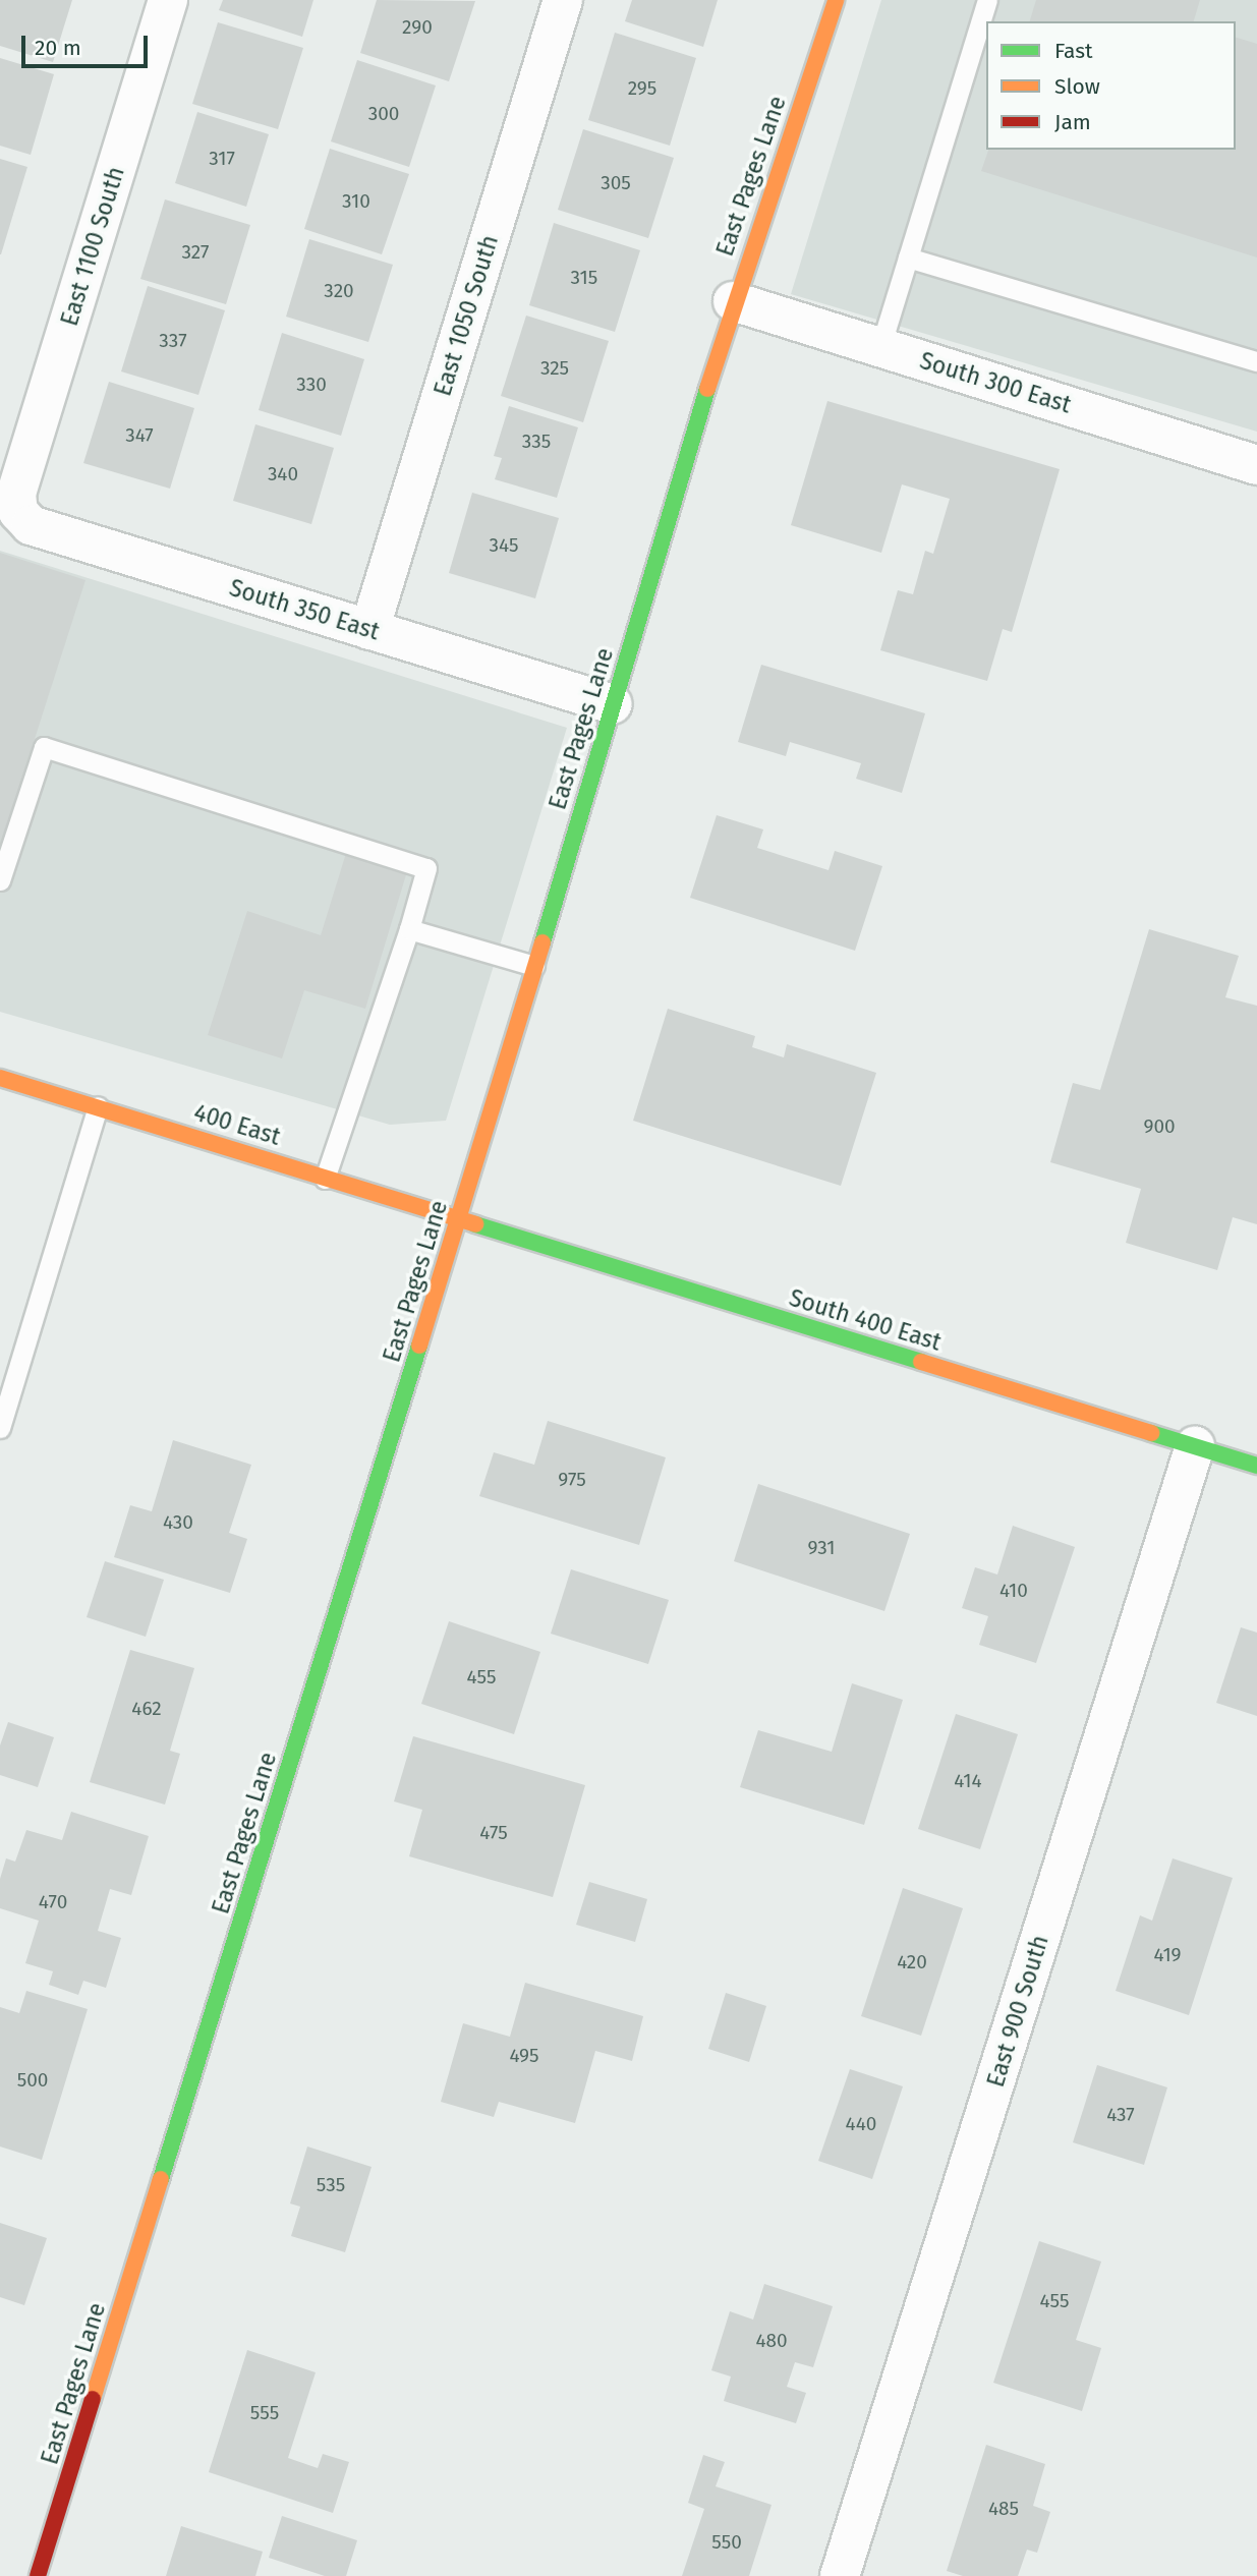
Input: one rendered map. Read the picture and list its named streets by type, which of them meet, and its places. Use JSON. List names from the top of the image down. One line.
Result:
{"streets":{"street":["East Pages Lane","East 1100 South","East 1050 South","South 300 East","South 350 East","400 East","South 400 East","East 900 South"]},"crossings":[["East Pages Lane","South 300 East"],["East Pages Lane","South 350 East"],["East Pages Lane","400 East"],["East Pages Lane","South 400 East"],["East 1100 South","South 350 East"],["East 1050 South","South 350 East"],["400 East","South 400 East"],["South 400 East","East 900 South"]],"house_numbers":["290","295","300","317","305","310","327","315","320","337","325","330","347","335","340","345","900","975","430","931","410","455","462","414","475","470","419","420","495","500","437","440","535","455","480","555","485","550"],"legend":["Fast","Slow","Jam"],"scale_bar":"20 m"}
